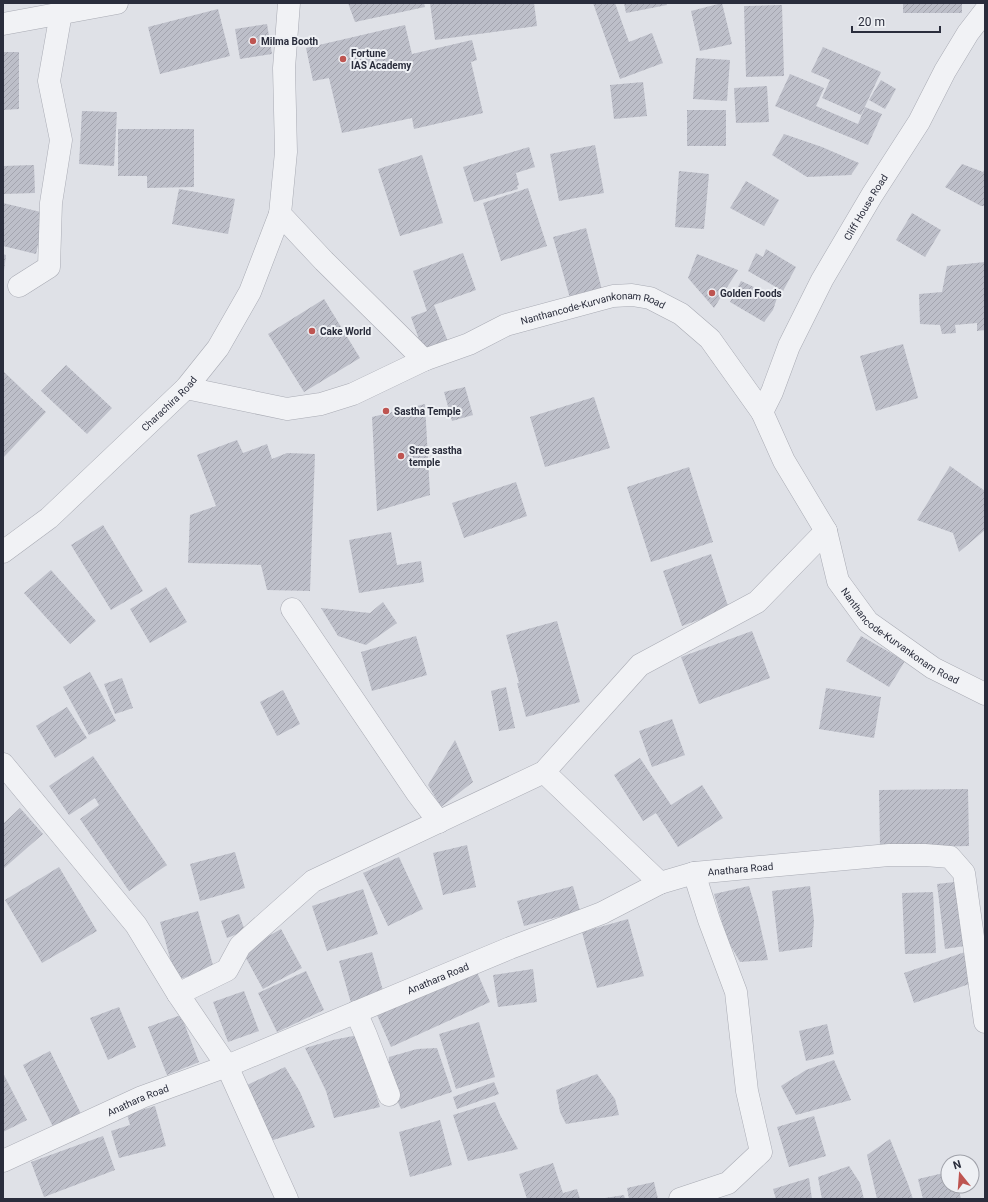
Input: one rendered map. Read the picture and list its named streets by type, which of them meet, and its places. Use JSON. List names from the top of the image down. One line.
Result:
{"streets":{"street":["Cliff House Road","Nanthancode-Kurvankonam Road","Charachira Road","Anathara Road"]},"crossings":[["Cliff House Road","Nanthancode-Kurvankonam Road"],["Nanthancode-Kurvankonam Road","Charachira Road"]],"places":["Milma Booth","Fortune IAS Academy","Golden Foods","Cake World","Sastha Temple","Sree sastha temple"],"scale_bar":"20 m","north":"top"}
